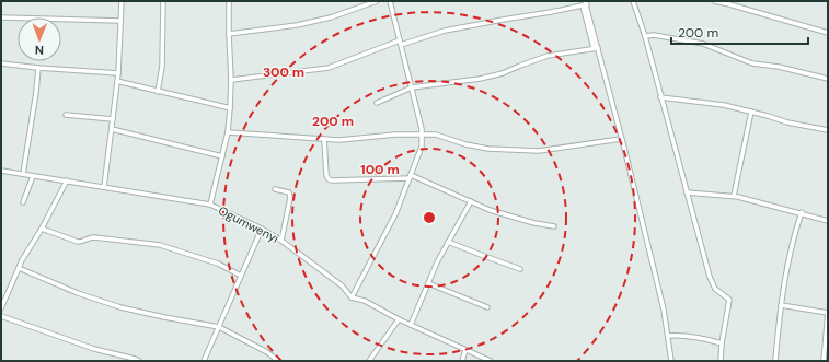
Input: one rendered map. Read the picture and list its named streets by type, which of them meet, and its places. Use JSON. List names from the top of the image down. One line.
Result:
{"streets":{"street":["Ogumwenyi"]},"scale_bar":"200 m","north":"bottom","rings":["300 m","200 m","100 m"]}
